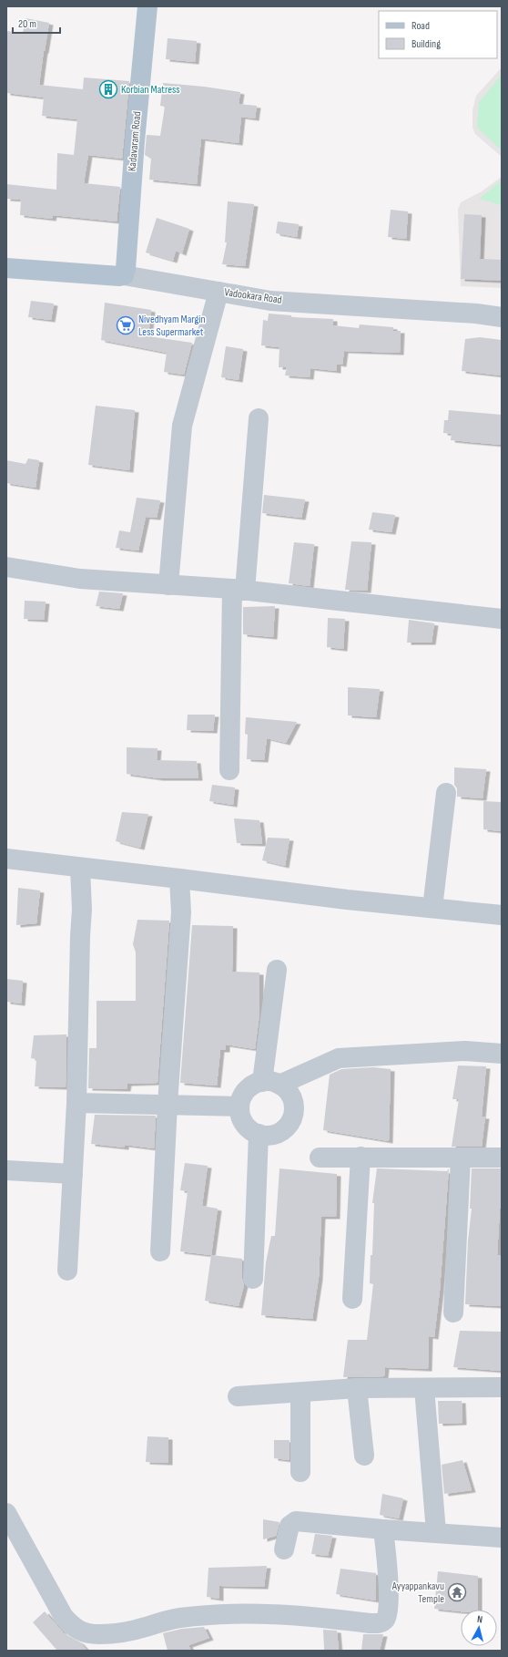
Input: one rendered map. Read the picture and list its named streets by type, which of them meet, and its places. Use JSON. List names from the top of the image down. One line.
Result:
{"streets":{"main road":["Kadavaram Road","Vadookara Road"]},"crossings":[["Kadavaram Road","Vadookara Road"]],"places":{"building":["Korbian Matress"],"supermarket":["Nivedhyam Margin Less Supermarket"],"temple":["Ayyappankavu Temple"]},"legend":["Road","Building"],"scale_bar":"20 m","north":"top"}
